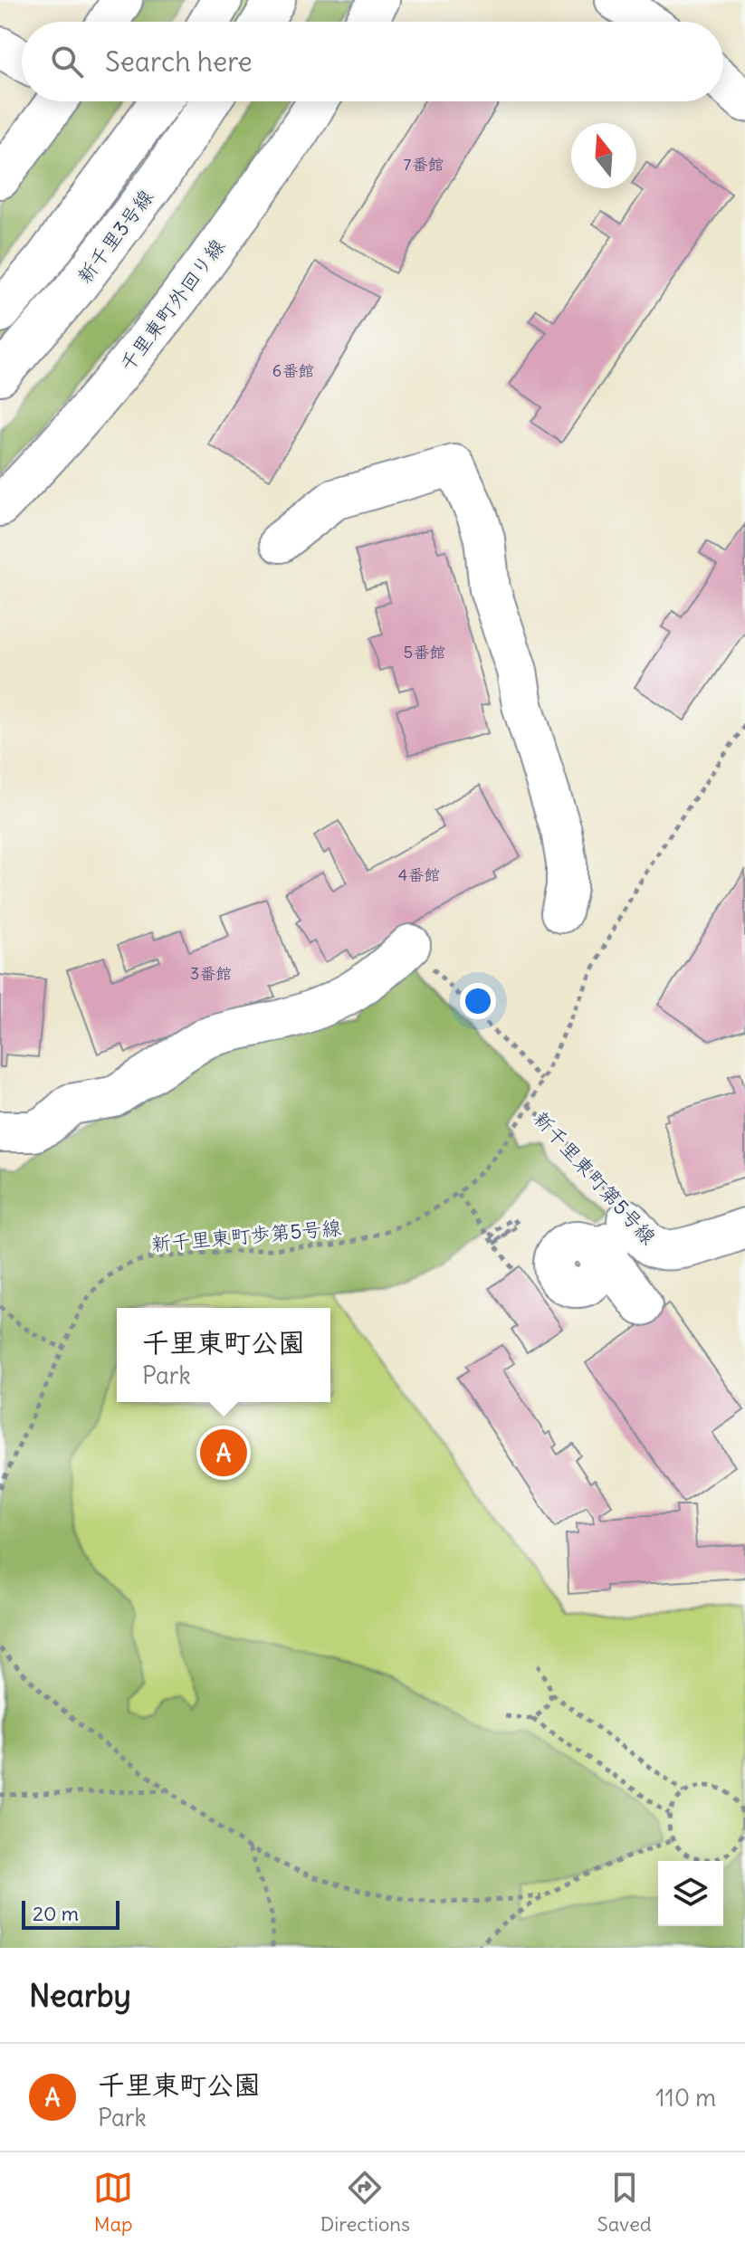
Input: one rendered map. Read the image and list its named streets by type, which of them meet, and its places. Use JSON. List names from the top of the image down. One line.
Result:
{"streets":{"street":["新千里3号線","千里東町外回り線","新千里東町第5号線"],"path":["新千里東町歩第5号線"]},"crossings":[["新千里東町第5号線","新千里東町歩第5号線"]],"house_numbers":["7番館","6番館","5番館","4番館","3番館"],"scale_bar":"20 m","north":"top","page":{"search":"Search here","popup":["千里東町公園","Park"],"pins":"A","scale":"20 m","heading":"Nearby","list":[{"mark":"A","name":"千里東町公園","note":"Park","value":"110 m"}],"nav":["Map","Directions","Saved"]}}
